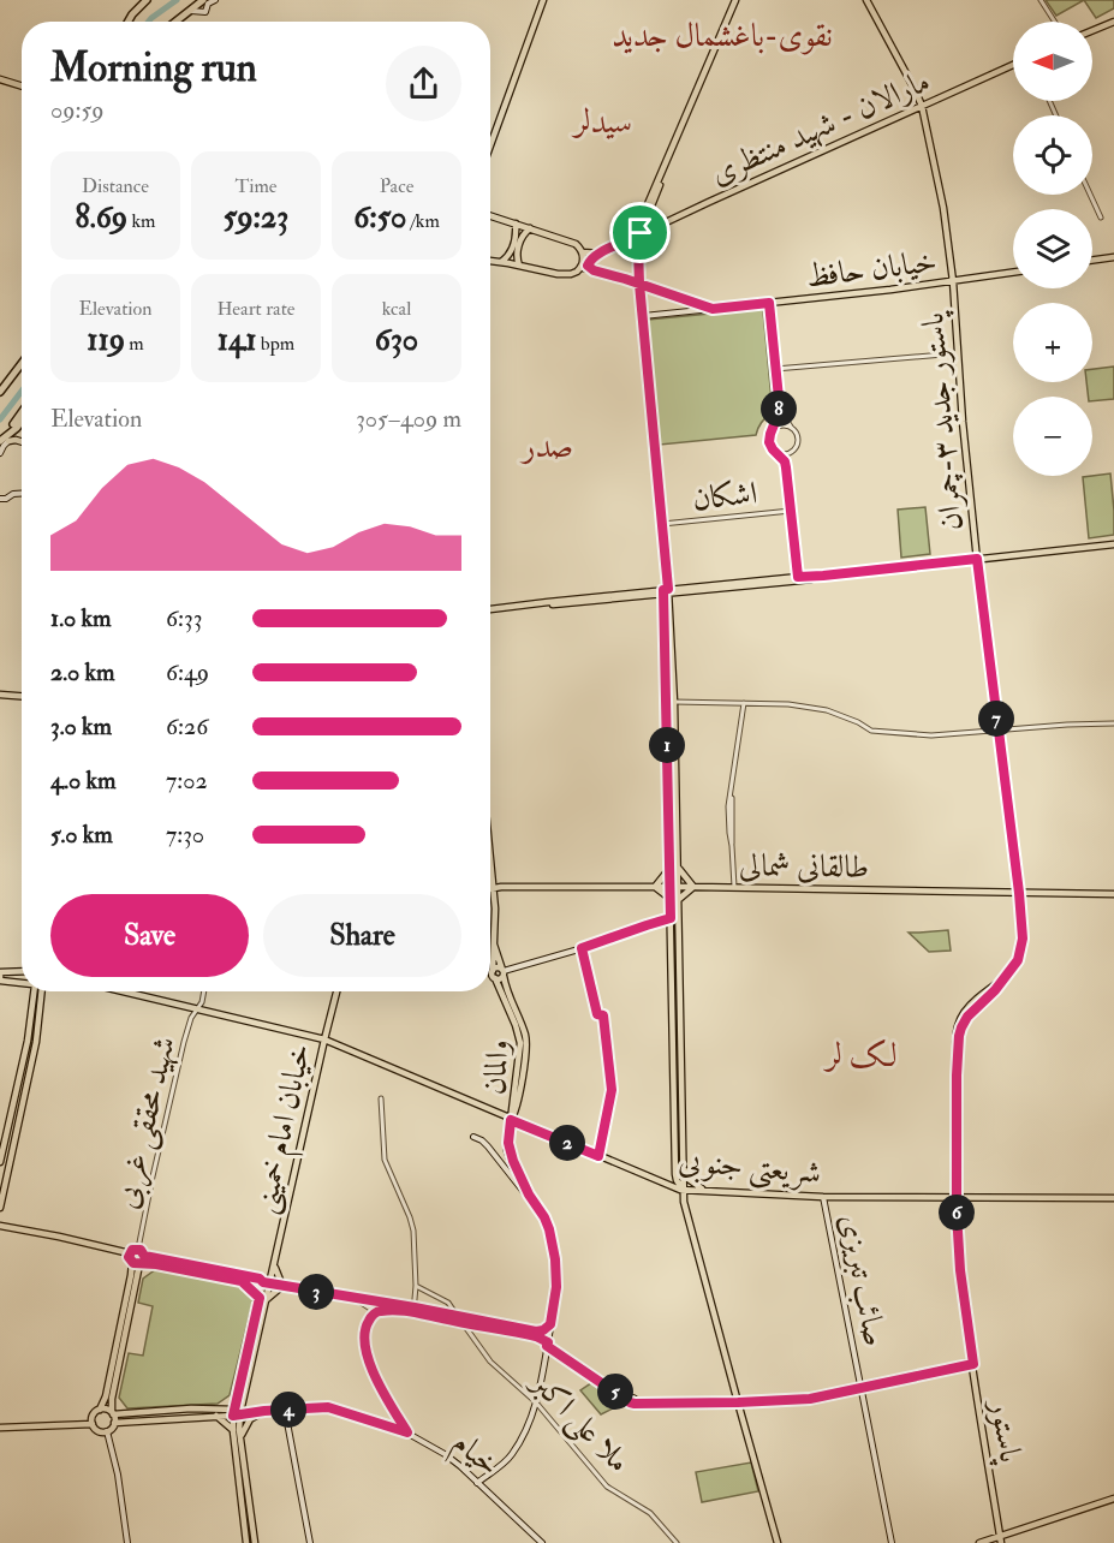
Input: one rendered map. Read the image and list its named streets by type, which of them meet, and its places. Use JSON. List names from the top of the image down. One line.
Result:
{"streets":{"main road":["مارالان - شهید منتظری","خیابان حافظ","پاستور جدید ۳-چمران","طالقانی شمالی","والمان","خیابان امام خمینی","شریعتی جنوبی","صائب تبریزی","پاستور","خیام"],"street":["اشکان","شهید محققی غربی","ملا علی اکبر"]},"crossings":[["مارالان - شهید منتظری","پاستور جدید ۳-چمران"],["خیابان حافظ","پاستور جدید ۳-چمران"],["پاستور جدید ۳-چمران","طالقانی شمالی"],["پاستور جدید ۳-چمران","پاستور"],["طالقانی شمالی","پاستور"],["والمان","شریعتی جنوبی"],["شهید محققی غربی","شریعتی جنوبی"],["خیابان امام خمینی","شریعتی جنوبی"],["خیابان امام خمینی","خیام"],["شریعتی جنوبی","صائب تبریزی"],["شریعتی جنوبی","پاستور"]],"districts":["نقوی-باغشمال جدید","سیدلر","صدر","لک لر"],"north":"left","page":{"map_buttons":["+","−"],"heading":["Morning run","09:59"],"stats":[["Distance","8.69 km"],["Time","59:23"],["Pace","6:50 /km"],["Elevation","119 m"],["Heart rate","141 bpm"],["kcal","630"]],"chart":["Elevation","305–409 m"],"pins":["8","7","1","2","6","3","5","4"],"list":[{"name":"1.0 km","note":"6:33"},{"name":"2.0 km","note":"6:49"},{"name":"3.0 km","note":"6:26"},{"name":"4.0 km","note":"7:02"},{"name":"5.0 km","note":"7:30"}],"buttons":["Save","Share"]}}
